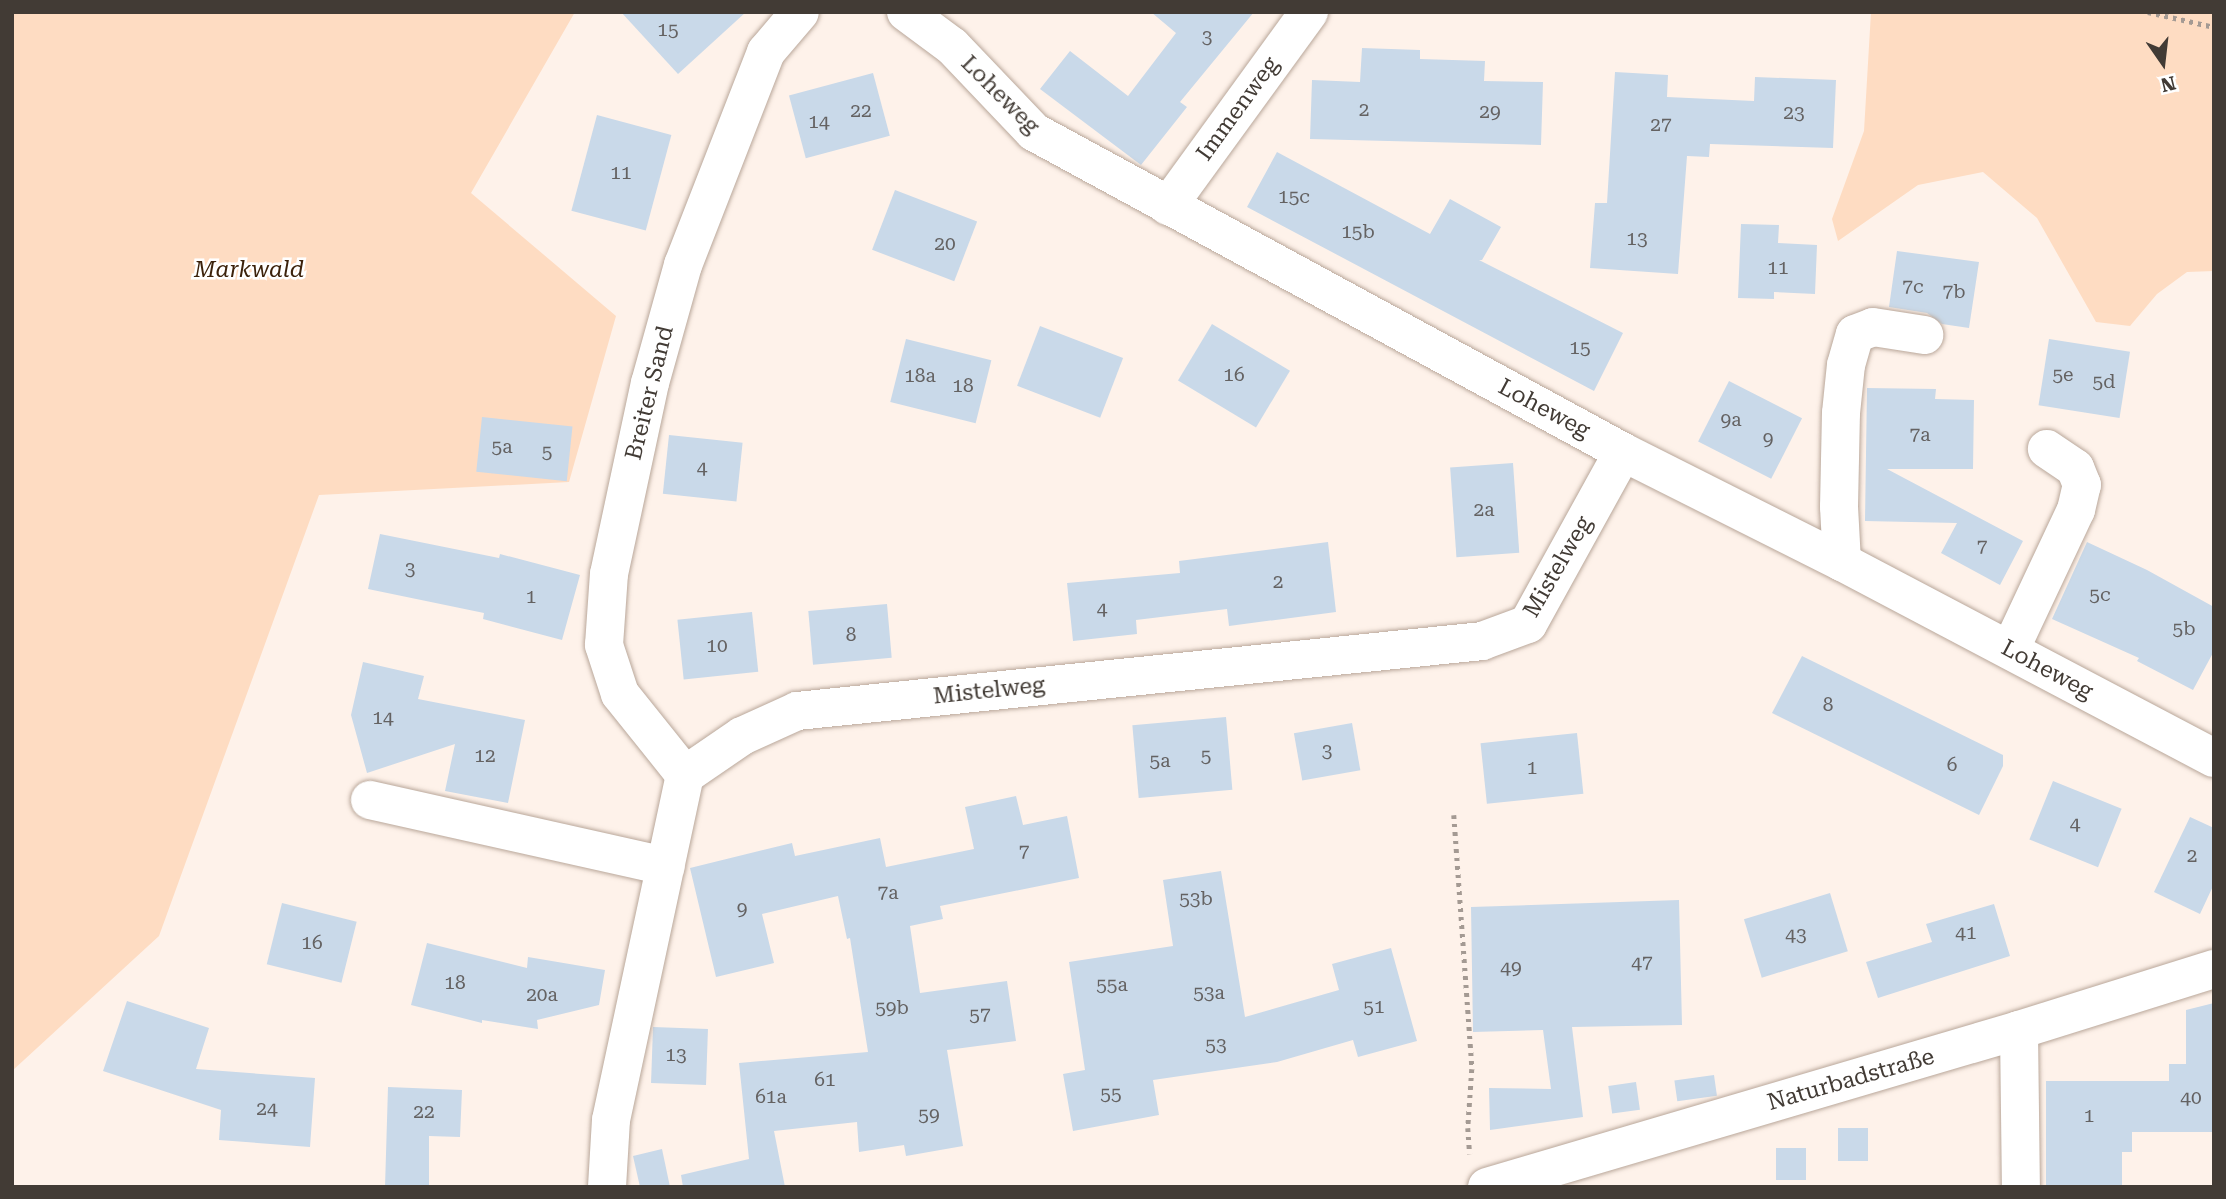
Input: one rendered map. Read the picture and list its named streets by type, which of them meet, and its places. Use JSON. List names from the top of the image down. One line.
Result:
{"streets":{"street":["Loheweg","Immenweg","Breiter Sand","Mistelweg","Naturbadstraße"]},"crossings":[["Loheweg","Immenweg"],["Loheweg","Mistelweg"],["Breiter Sand","Mistelweg"]],"parks":["Markwald"],"house_numbers":["15","3","2","22","29","23","14","27","11","15c","15b","13","20","11","7c","7b","15","16","5e","18a","5d","18","9a","7a","9","5a","5","4","2a","7","3","2","5c","1","4","5b","8","10","8","14","3","12","5","5a","6","1","4","7","2","7a","53b","9","41","43","16","47","49","18","55a","53a","20a","51","59b","57","53","13","61","55","61a","40","24","22","59","1"],"north":"bottom"}
